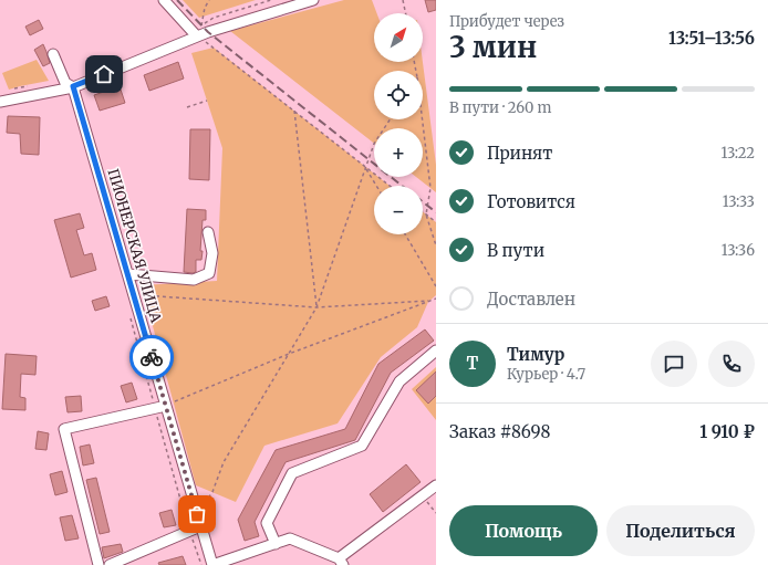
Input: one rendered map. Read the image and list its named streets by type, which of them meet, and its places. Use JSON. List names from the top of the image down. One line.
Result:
{"streets":{"street":["ПИОНЕРСКАЯ УЛИЦА"]},"north":"top right","page":{"heading":["3 мин","Прибудет через","13:51–13:56"],"panel":["Тимур","Курьер · 4.7","Заказ #8698","1 910 ₽"],"map_buttons":["+","−"],"bar":"В пути · 260 m","list":[["Принят","13:22"],["Готовится","13:33"],["В пути","13:36"],"Доставлен"],"round":"Т","buttons":["Помощь","Поделиться"]}}
